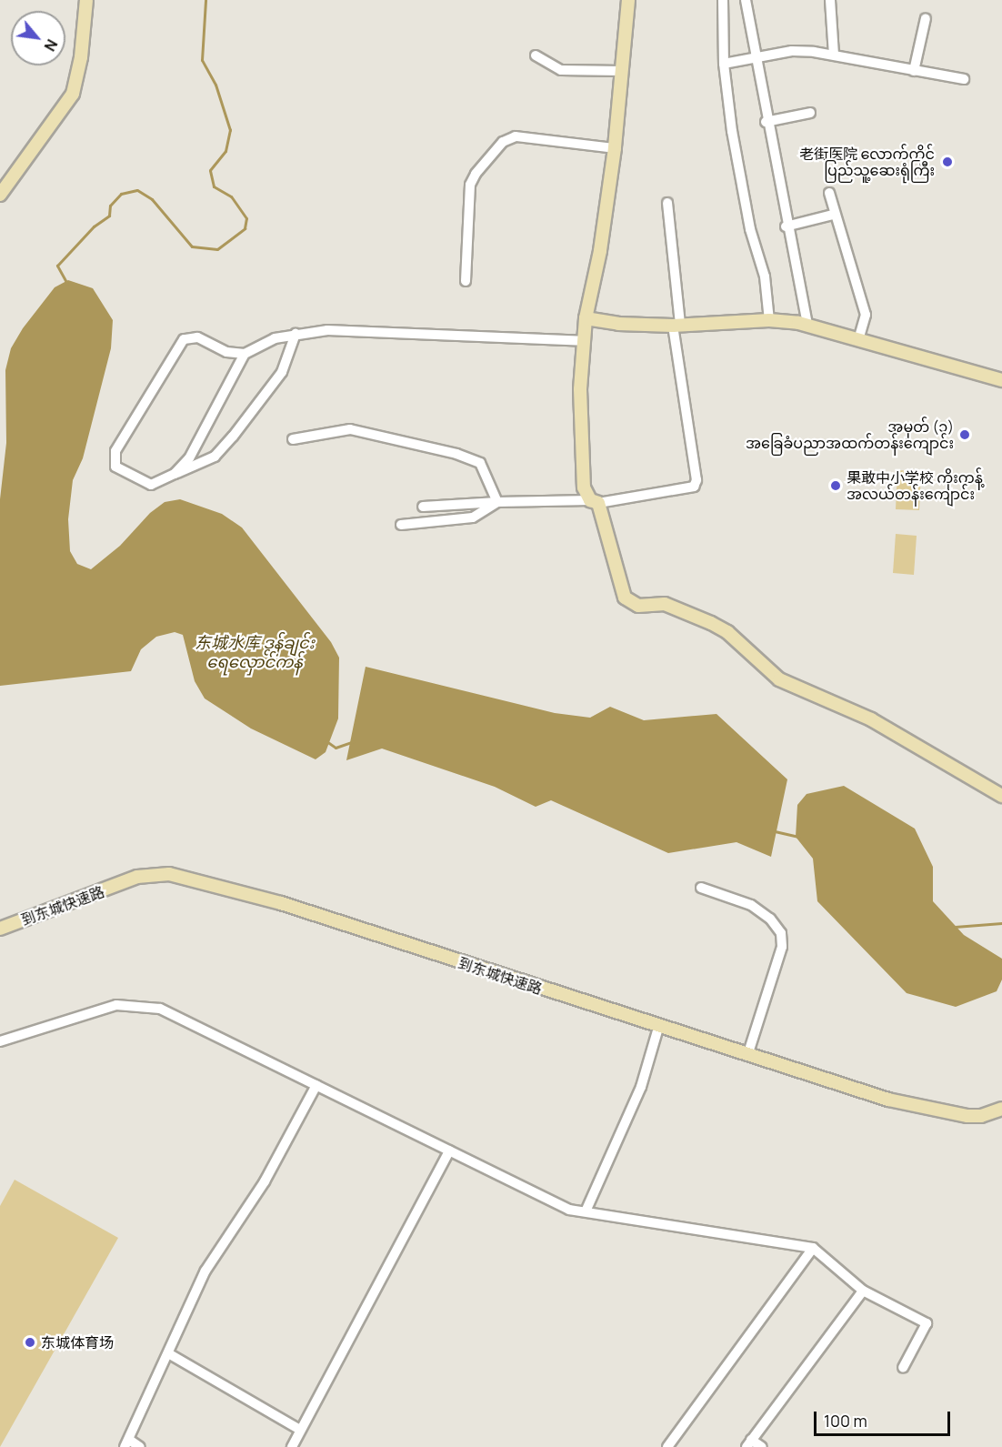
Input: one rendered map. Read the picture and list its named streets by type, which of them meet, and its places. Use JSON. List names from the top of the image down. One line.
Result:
{"streets":{"street":["到东城快速路"]},"water":["东城水库 ဒွန်ချင်း ရေလှောင်ကန်"],"places":["老街医院 လောက်ကိုင် ပြည်သူ့ဆေးရုံကြီး","အမှတ် (၁) အခြေခံပညာအထက်တန်းကျောင်း","果敢中小学校 ကိုးကန့် အလယ်တန်းကျောင်း","东城体育场"],"scale_bar":"100 m","north":"bottom right"}
